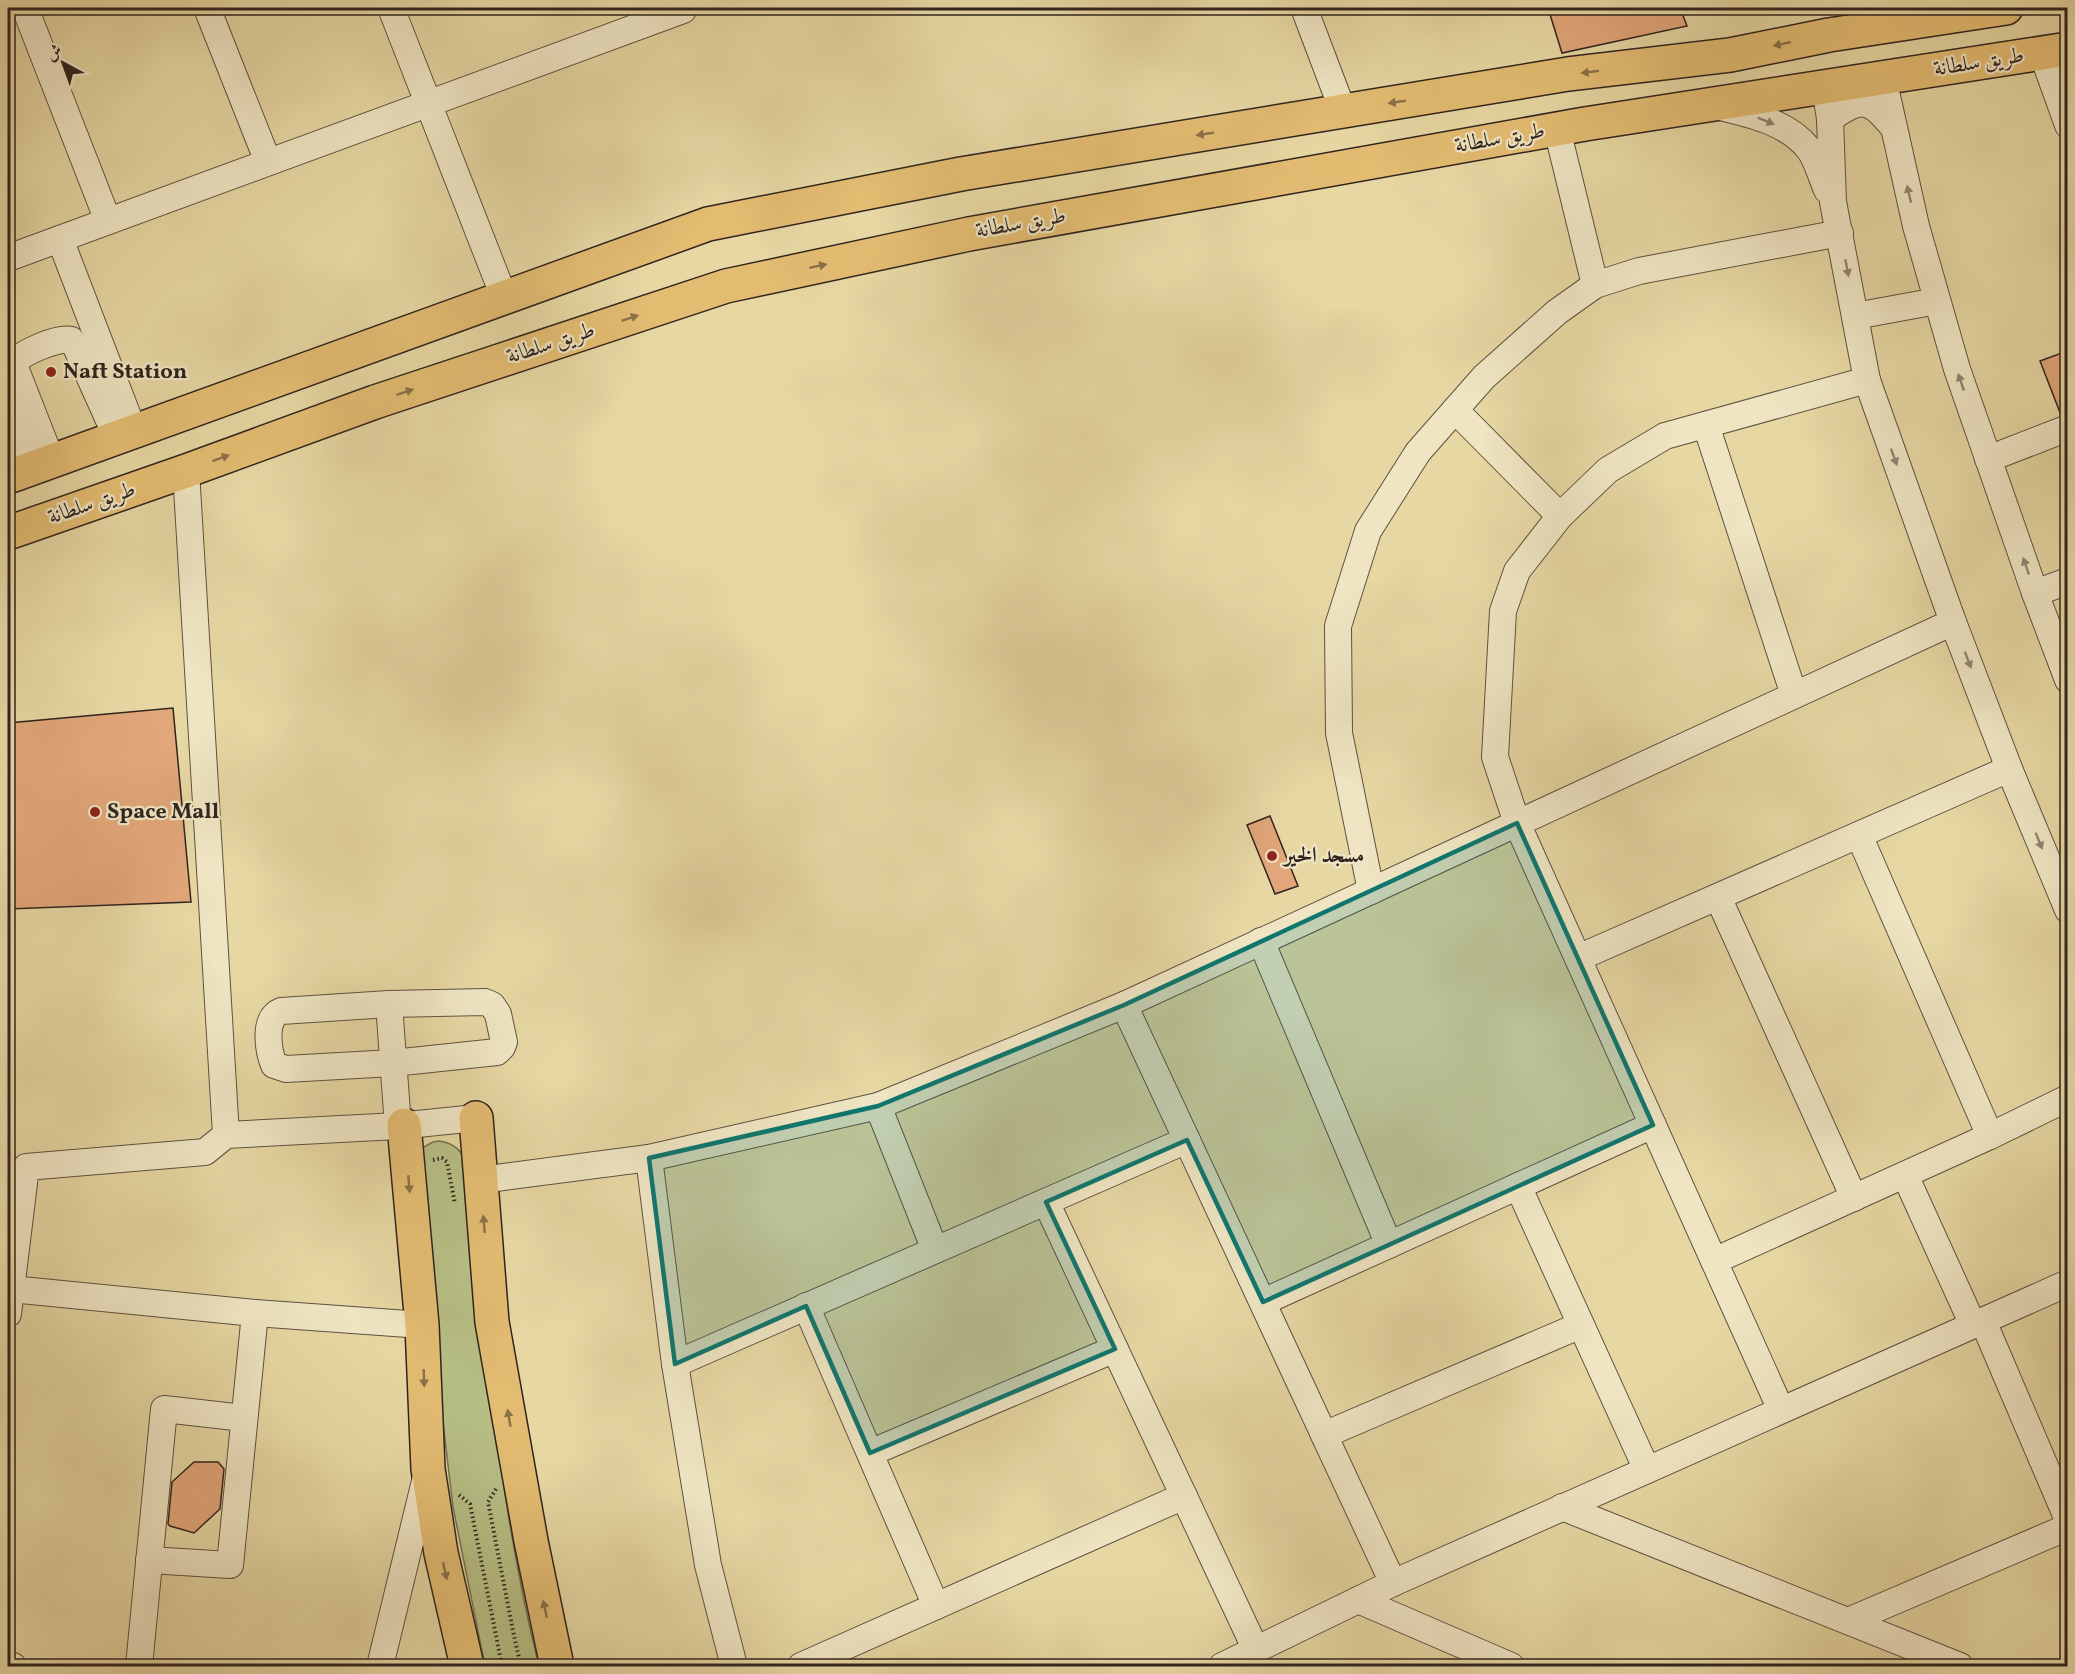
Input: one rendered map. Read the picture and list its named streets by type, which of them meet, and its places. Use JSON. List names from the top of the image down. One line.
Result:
{"streets":{"main road":["طريق سلطانة"]},"places":["Naft Station","Space Mall","مسجد الخير"],"north":"top left"}
